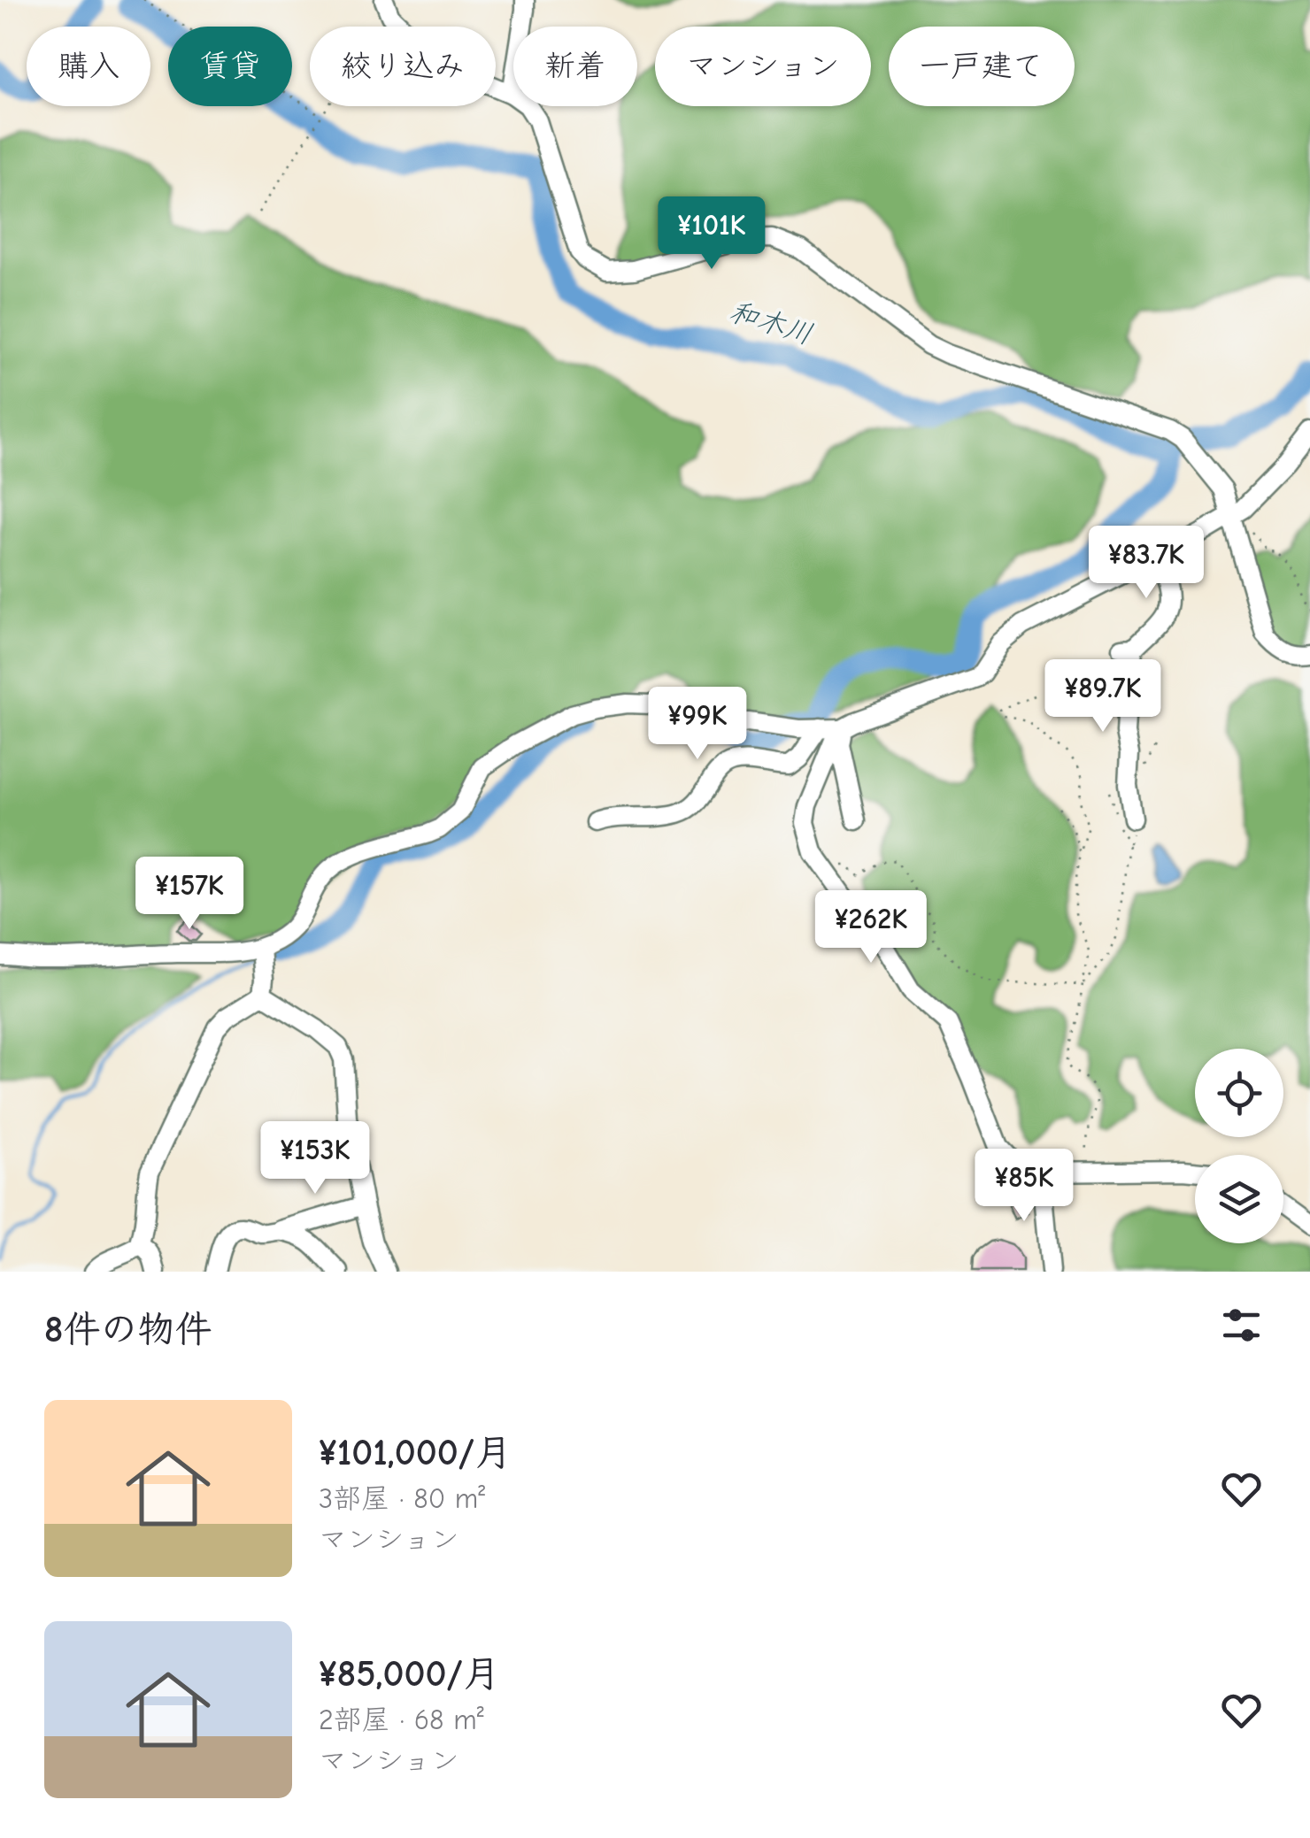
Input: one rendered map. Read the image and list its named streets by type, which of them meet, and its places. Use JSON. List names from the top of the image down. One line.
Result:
{"water":["和木川"],"page":{"chip":["購入","賃貸","絞り込み","新着","マンション","一戸建て"],"price":["¥101K","¥83.7K","¥89.7K","¥99K","¥157K","¥262K","¥153K","¥85K"],"heading":"8件の物件","list":[{"name":"¥101,000/月","note":"3部屋 · 80 m² · マンション"},{"name":"¥85,000/月","note":"2部屋 · 68 m² · マンション"}]}}
